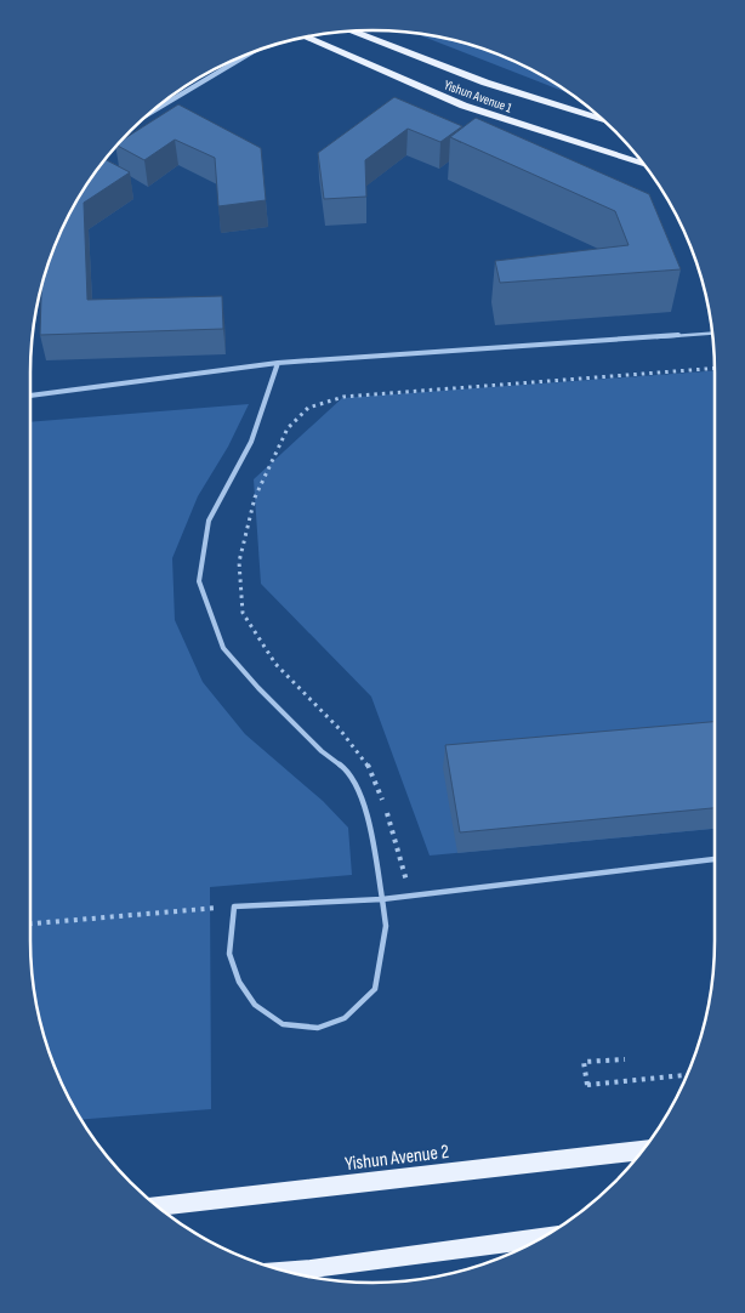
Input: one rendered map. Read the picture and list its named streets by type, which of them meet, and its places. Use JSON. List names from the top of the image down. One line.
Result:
{"streets":{"main road":["Yishun Avenue 1","Yishun Avenue 2"]}}
